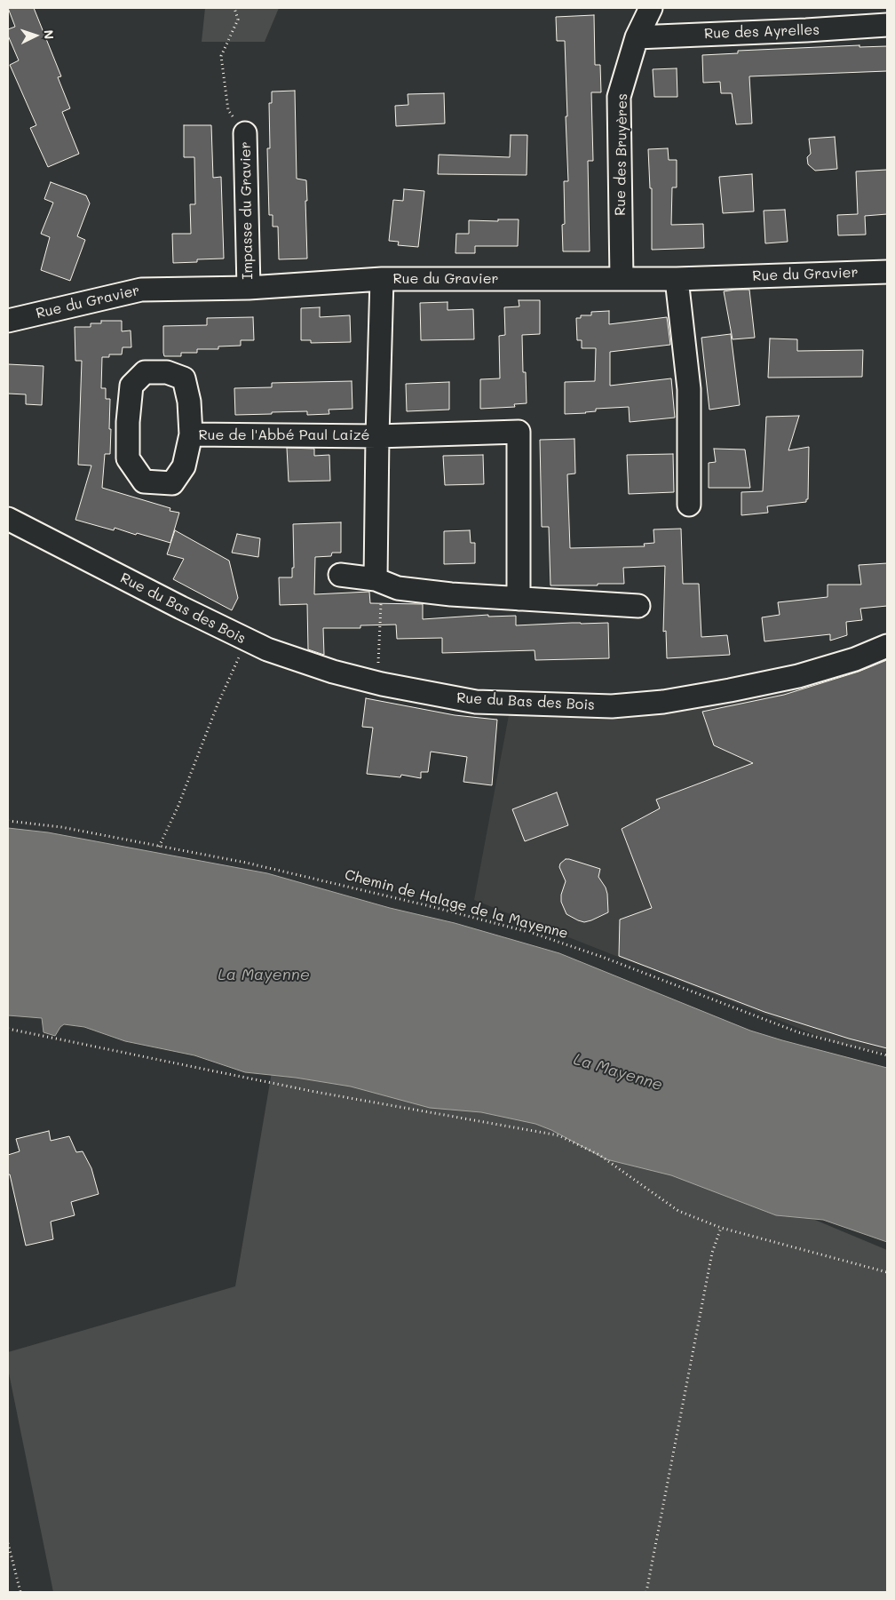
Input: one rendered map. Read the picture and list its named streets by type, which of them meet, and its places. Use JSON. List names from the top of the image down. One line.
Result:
{"streets":{"street":["Rue des Ayrelles","Rue des Bruyères","Impasse du Gravier","Rue du Gravier","Rue de l'Abbé Paul Laizé","Rue du Bas des Bois"],"path":["Chemin de Halage de la Mayenne"]},"crossings":[["Rue des Ayrelles","Rue des Bruyères"],["Rue des Bruyères","Rue du Gravier"],["Impasse du Gravier","Rue du Gravier"],["Rue du Gravier","Rue de l'Abbé Paul Laizé"]],"water":["La Mayenne"],"north":"right"}
